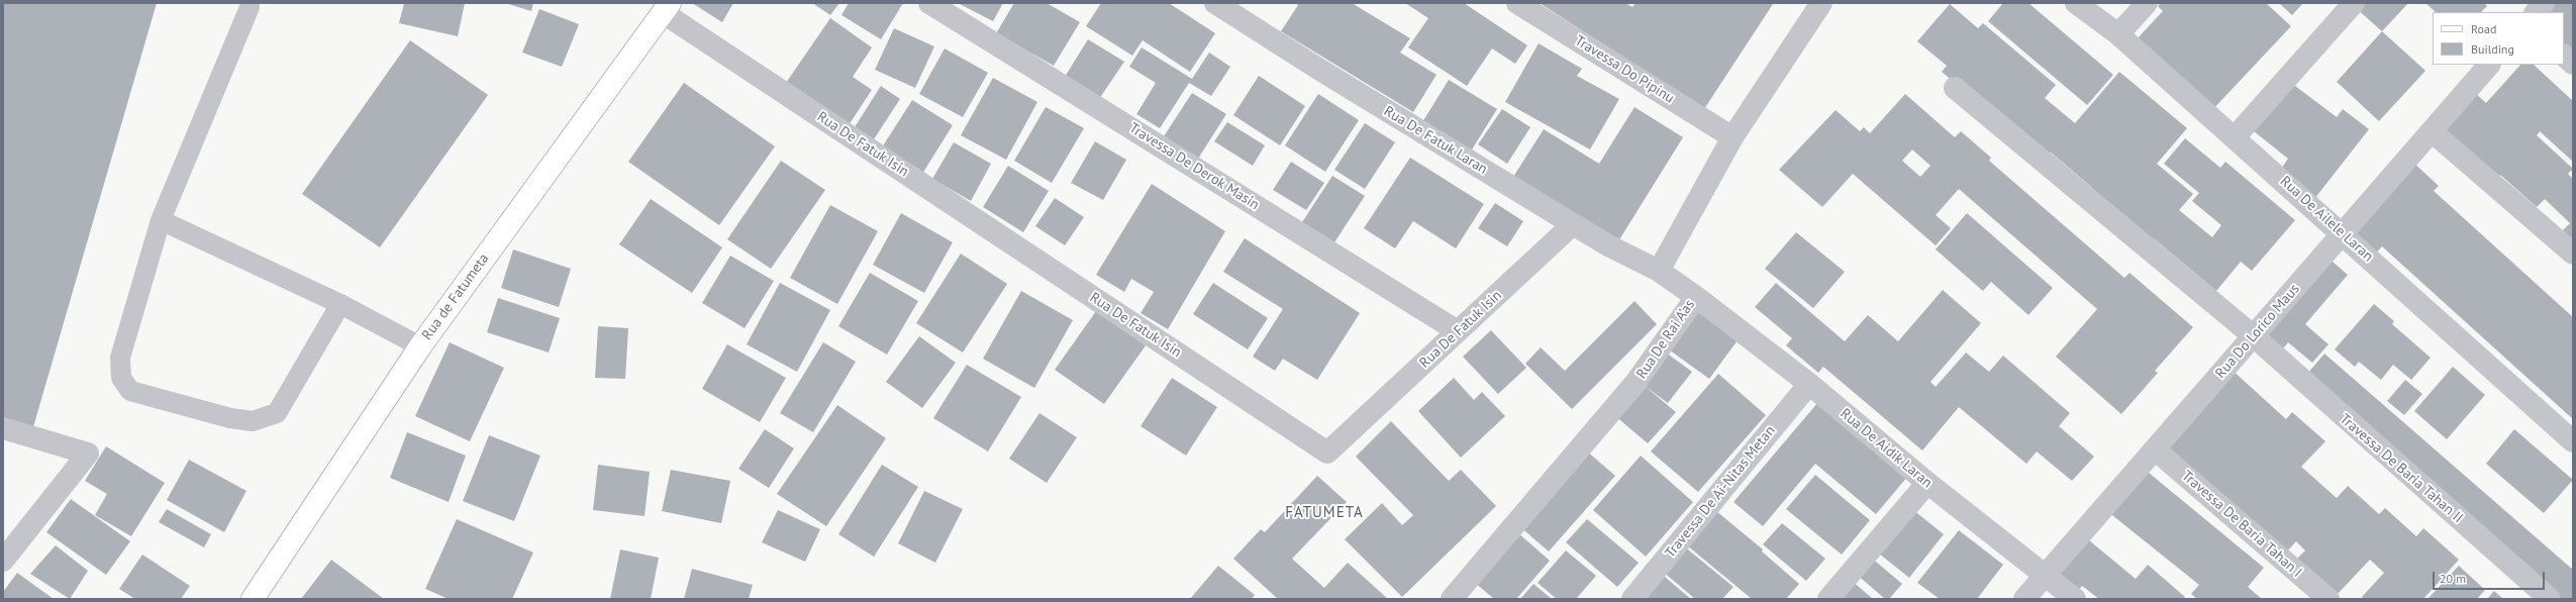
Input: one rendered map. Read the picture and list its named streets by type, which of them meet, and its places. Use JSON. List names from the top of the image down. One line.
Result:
{"streets":{"street":["Travessa Do Pipinu","Rua De Fatuk Laran","Rua De Fatuk Isin","Travessa De Derok Masin","Rua De Ailele Laran","Rua de Fatumeta","Rua Do Lorico Maus","Rua De Rai A’as","Rua De Aidik Laran","Travessa De Baria Tahan II","Travessa De Ai-Nitas Metan","Travessa De Baria Tahan I"]},"crossings":[["Rua De Fatuk Laran","Rua De Fatuk Isin"],["Rua De Fatuk Laran","Rua De Rai A’as"],["Rua De Fatuk Isin","Travessa De Derok Masin"],["Rua De Fatuk Isin","Rua de Fatumeta"],["Rua De Ailele Laran","Rua Do Lorico Maus"],["Rua Do Lorico Maus","Rua De Aidik Laran"],["Rua Do Lorico Maus","Travessa De Baria Tahan II"],["Rua Do Lorico Maus","Travessa De Baria Tahan I"],["Rua De Rai A’as","Rua De Aidik Laran"],["Rua De Aidik Laran","Travessa De Ai-Nitas Metan"]],"districts":["FATUMETA"],"legend":["Road","Building"],"scale_bar":"20 m"}
